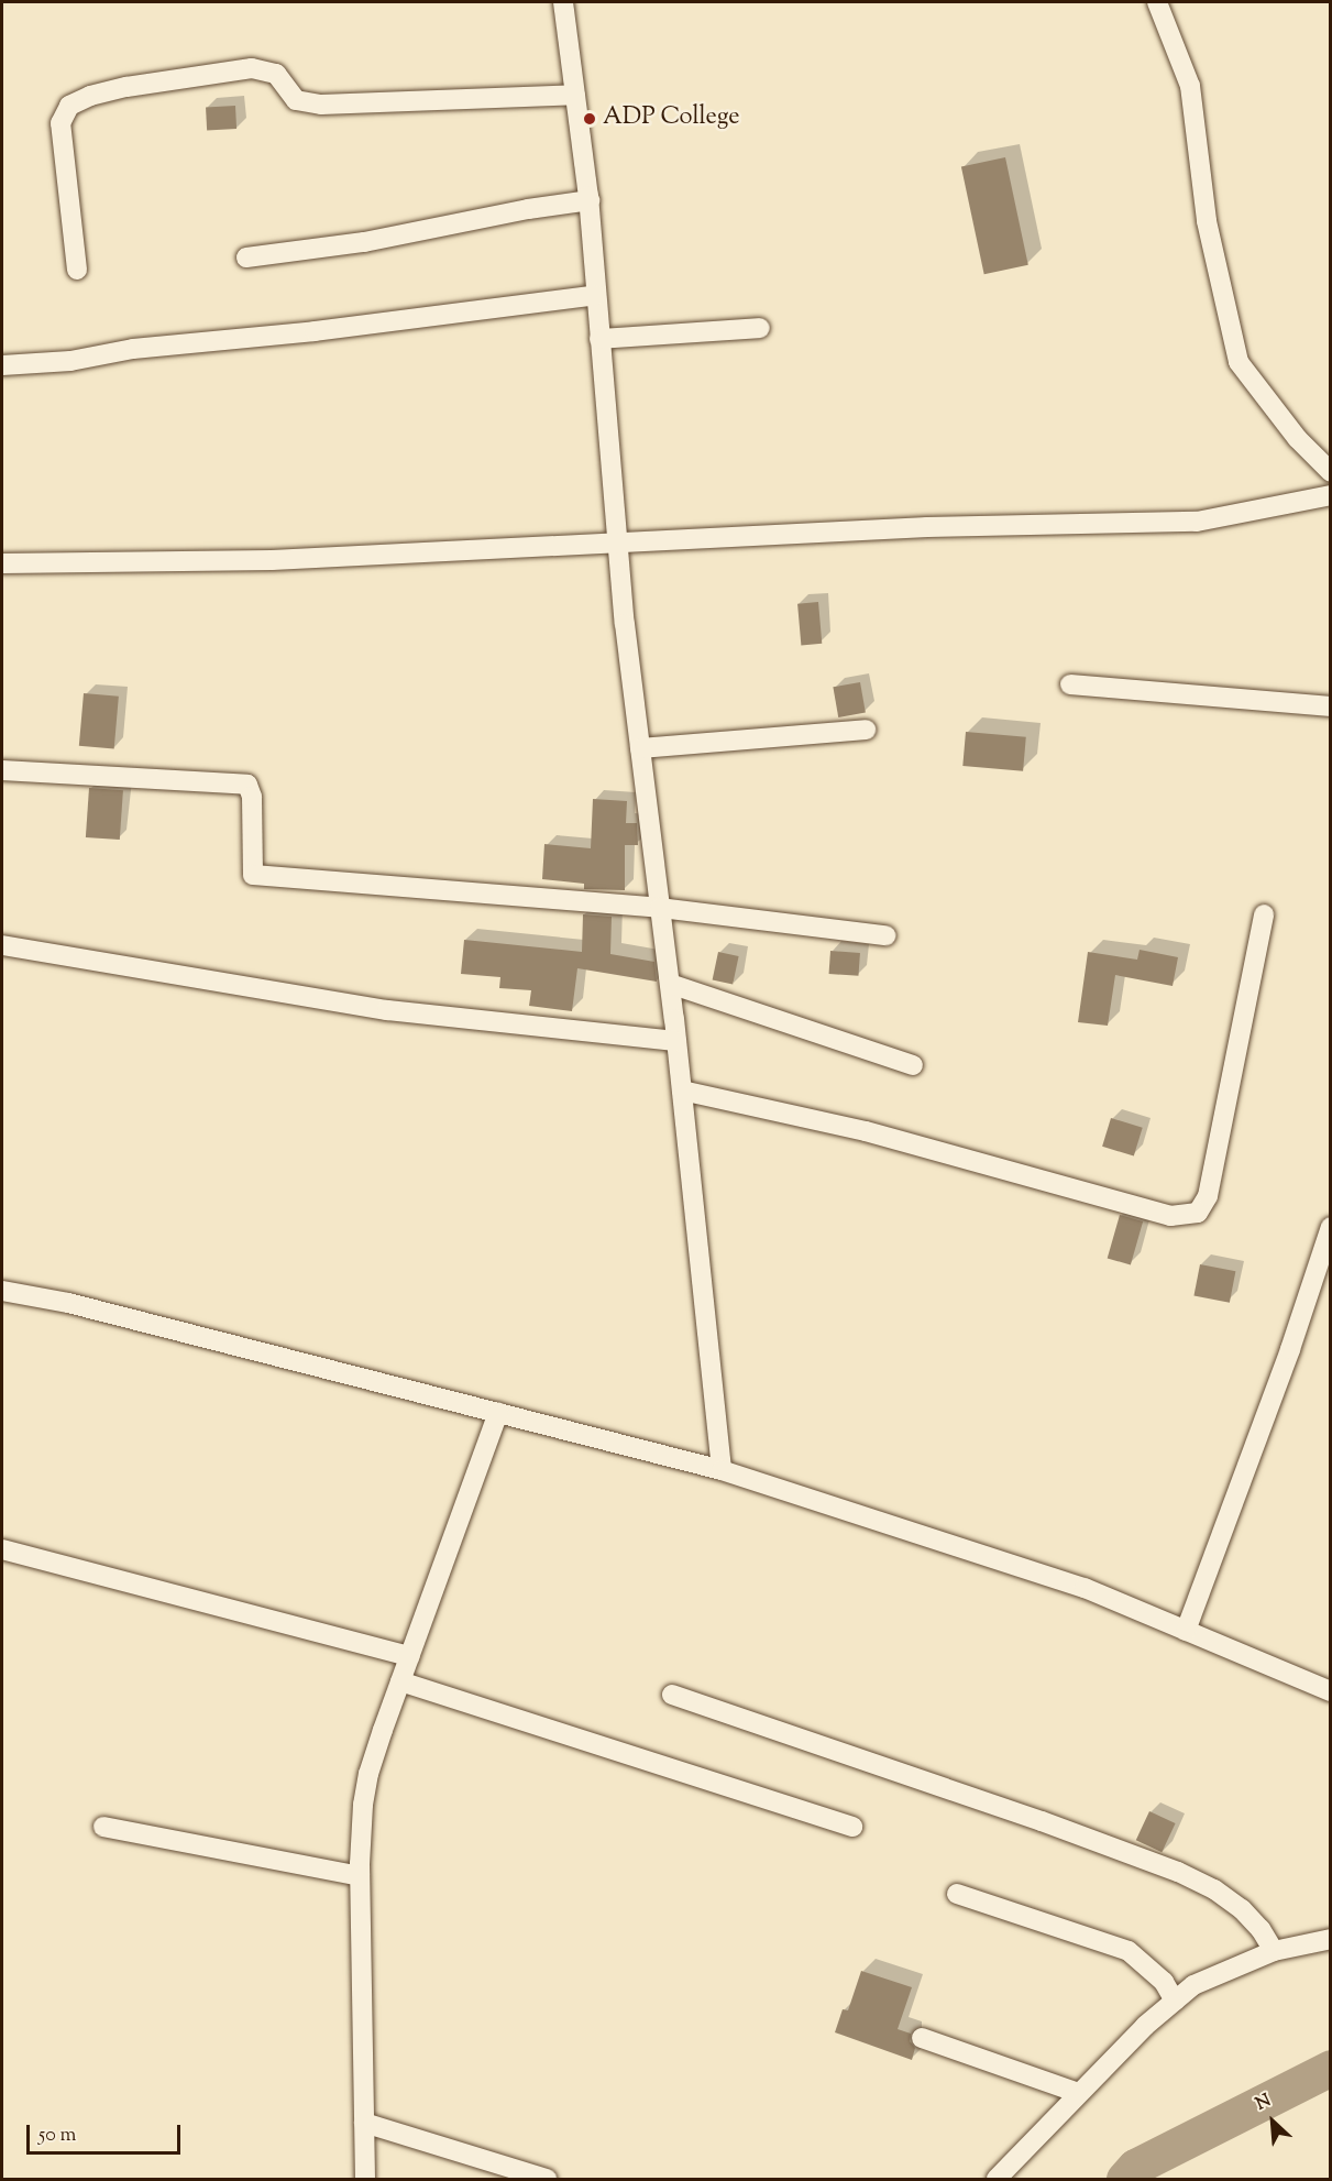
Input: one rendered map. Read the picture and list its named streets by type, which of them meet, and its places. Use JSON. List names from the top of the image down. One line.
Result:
{"places":["ADP College"],"scale_bar":"50 m","north":"top left"}
